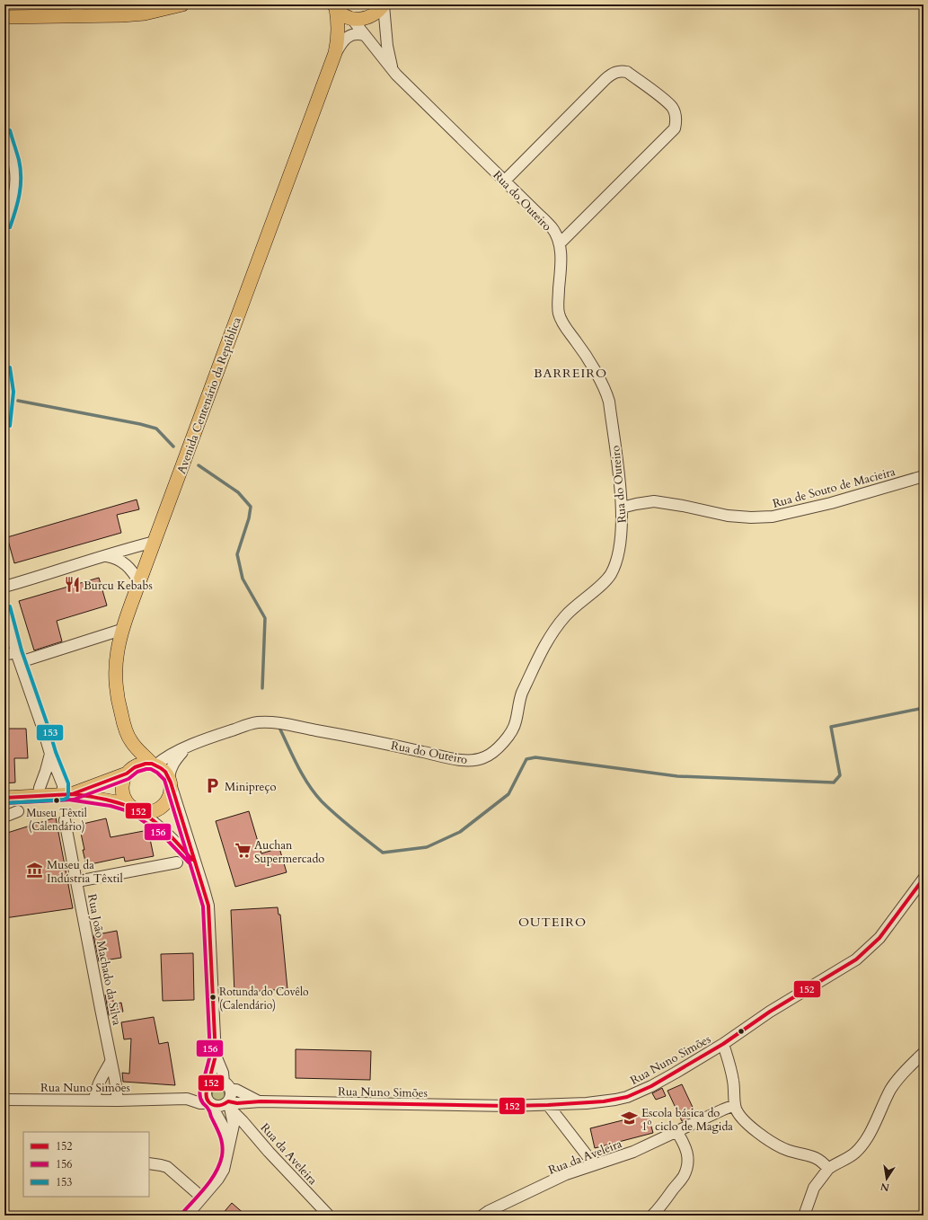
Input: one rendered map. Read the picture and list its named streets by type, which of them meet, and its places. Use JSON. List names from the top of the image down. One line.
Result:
{"streets":{"main road":["Rua do Outeiro","Avenida Centenário da República"],"street":["Rua de Souto de Macieira","Rua João Machado da Silva","Rua Nuno Simões","Rua da Aveleira"]},"crossings":[["Rua do Outeiro","Avenida Centenário da República"],["Rua do Outeiro","Rua de Souto de Macieira"],["Rua João Machado da Silva","Rua Nuno Simões"],["Rua Nuno Simões","Rua da Aveleira"]],"districts":["BARREIRO","OUTEIRO"],"places":{"restaurant":["Burcu Kebabs"],"parking":["Minipreço"],"other":["Museu Têxtil (Calendário)","Rotunda do Covêlo (Calendário)"],"supermarket":["Auchan Supermercado"],"museum":["Museu da Indústria Têxtil"],"school or university":["Escola básica do 1º ciclo de Magida"]},"lines":["transit line 153","transit line 152","transit line 156"],"legend":["152","156","153"],"north":"bottom"}
